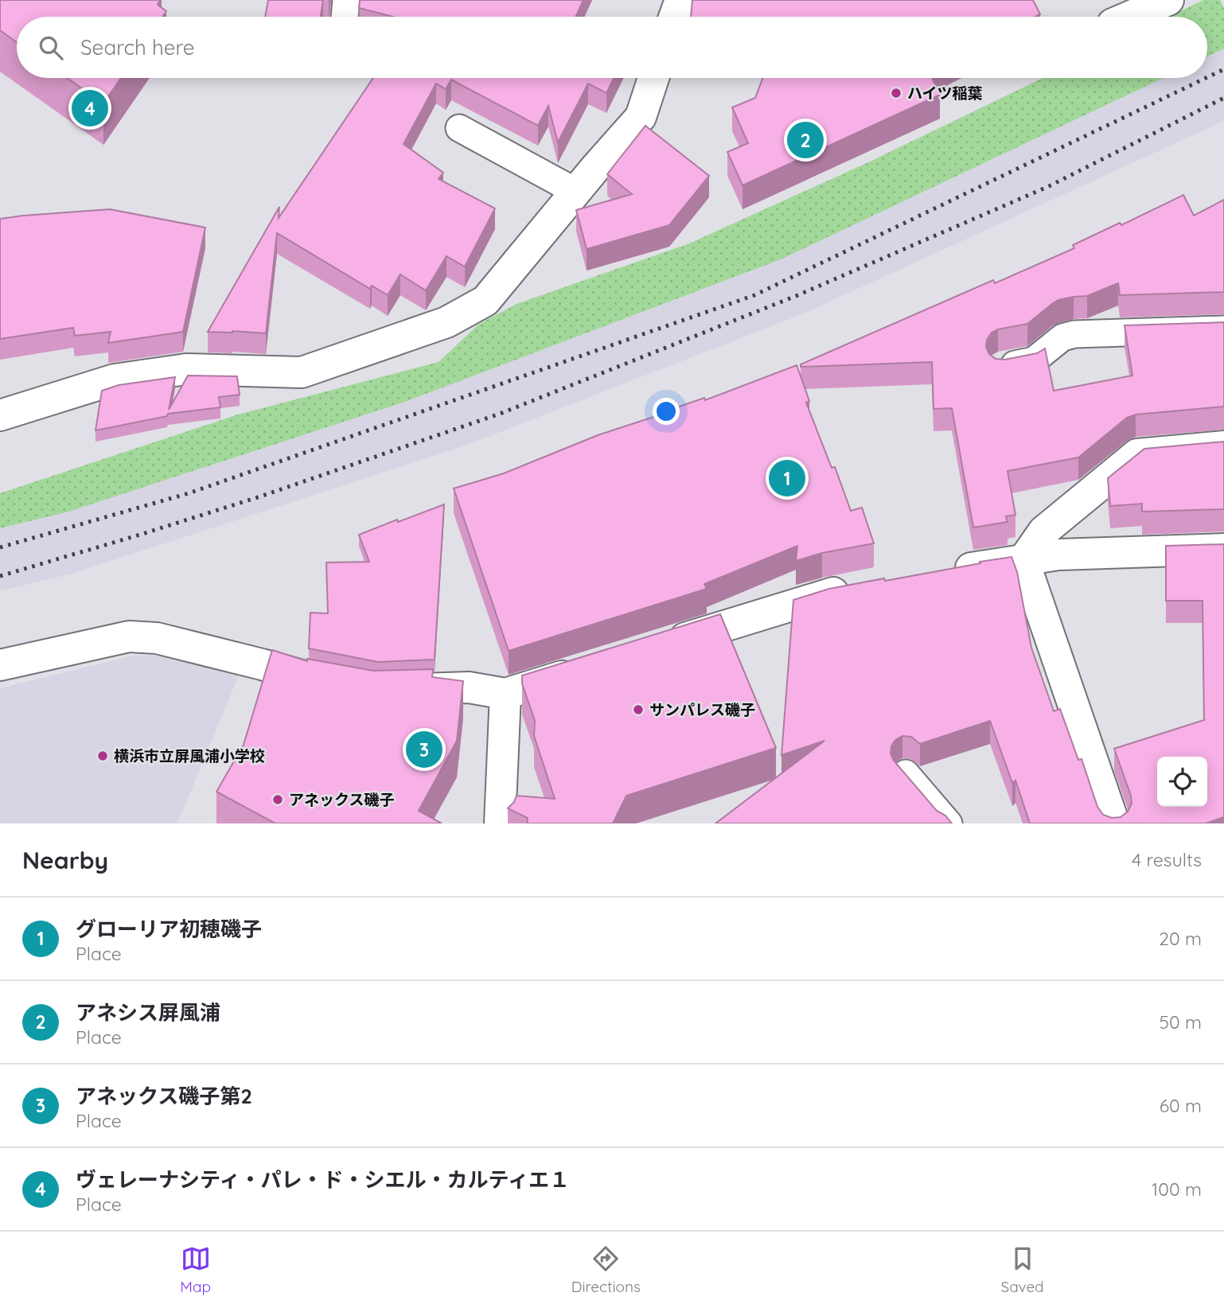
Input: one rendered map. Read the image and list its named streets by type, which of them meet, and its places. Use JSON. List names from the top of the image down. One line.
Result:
{"places":["ハイツ稲葉","サンパレス磯子","横浜市立屏風浦小学校","アネックス磯子"],"page":{"search":"Search here","pins":["4","2","1","3"],"heading":["Nearby","4 results"],"list":[{"mark":"1","name":"グローリア初穂磯子","note":"Place","value":"20 m"},{"mark":"2","name":"アネシス屏風浦","note":"Place","value":"50 m"},{"mark":"3","name":"アネックス磯子第2","note":"Place","value":"60 m"},{"mark":"4","name":"ヴェレーナシティ・パレ・ド・シエル・カルティエ１","note":"Place","value":"100 m"}],"nav":["Map","Directions","Saved"]}}
